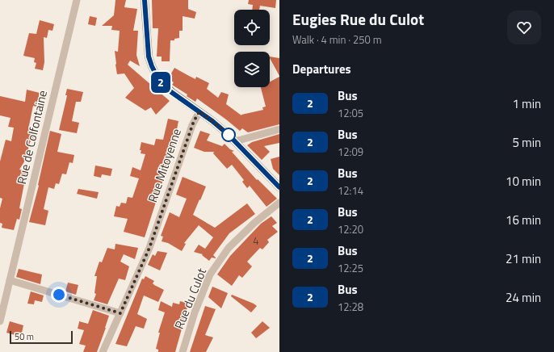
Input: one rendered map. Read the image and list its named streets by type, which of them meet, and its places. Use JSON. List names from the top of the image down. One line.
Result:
{"streets":{"street":["Rue de Colfontaine","Rue Mitoyenne","Rue du Culot"]},"lines":["bus line 2"],"house_numbers":["4"],"scale_bar":"50 m","page":{"on_map":"2","heading":[["Eugies Rue du Culot","Walk · 4 min · 250 m"],"Departures"],"list":[{"mark":"2","name":"Bus","note":"12:05","value":"1 min"},{"mark":"2","name":"Bus","note":"12:09","value":"5 min"},{"mark":"2","name":"Bus","note":"12:14","value":"10 min"},{"mark":"2","name":"Bus","note":"12:20","value":"16 min"},{"mark":"2","name":"Bus","note":"12:25","value":"21 min"},{"mark":"2","name":"Bus","note":"12:28","value":"24 min"}],"scale":"50 m"}}
